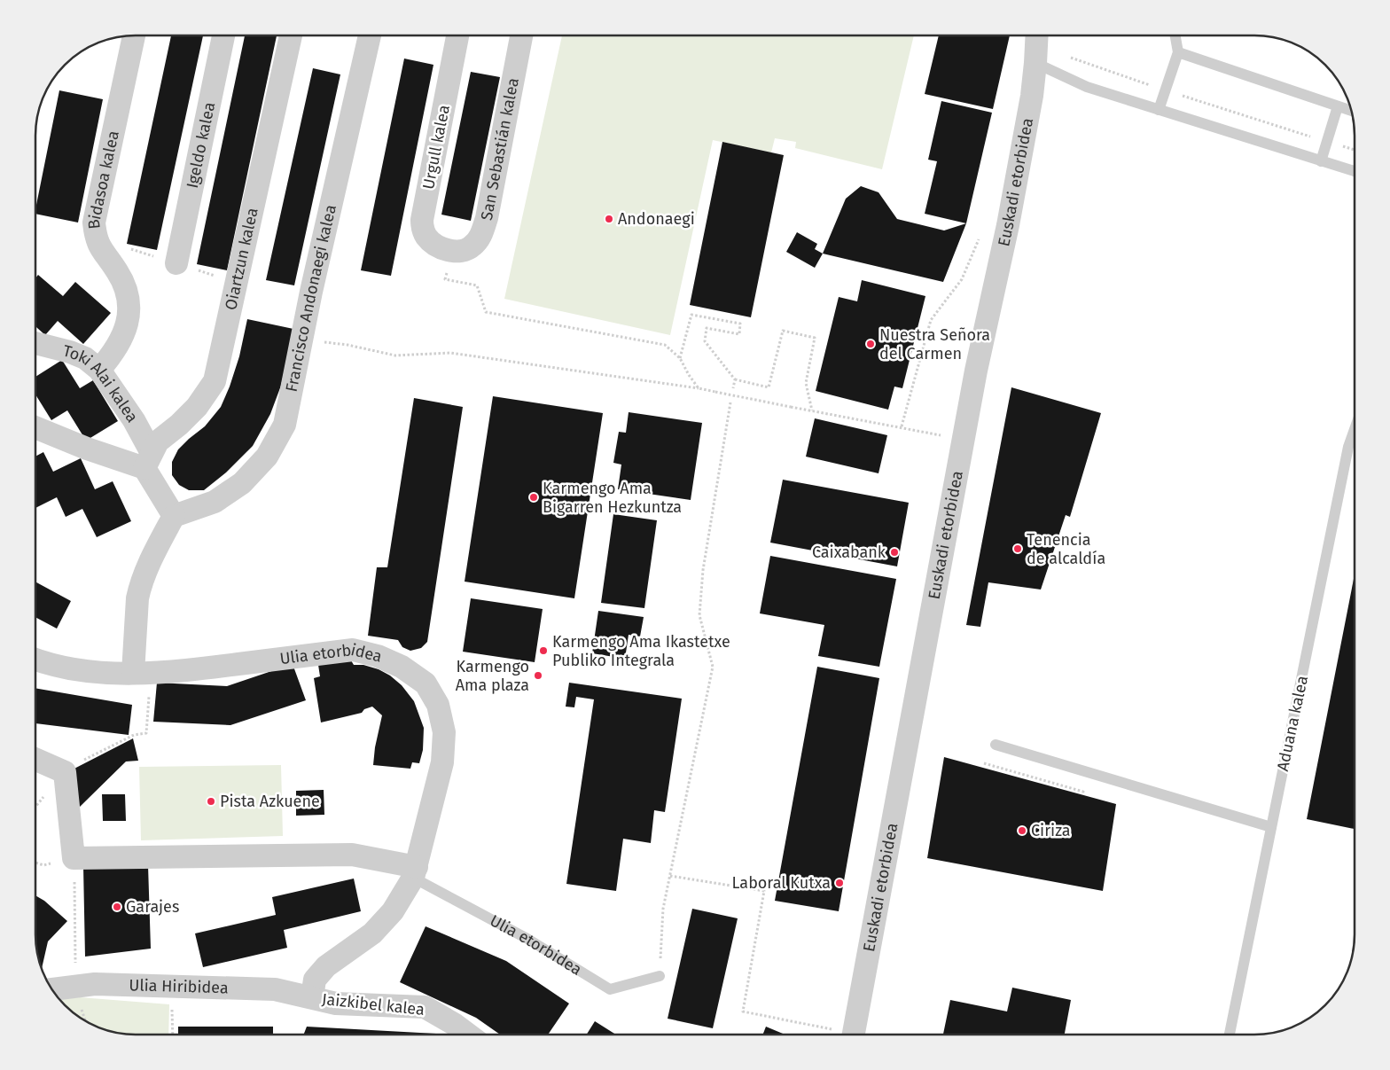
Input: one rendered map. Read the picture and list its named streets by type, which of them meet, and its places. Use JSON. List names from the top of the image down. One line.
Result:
{"streets":{"street":["Igeldo kalea","Urgull kalea","San Sebastián kalea","Bidasoa kalea","Euskadi etorbidea","Oiartzun kalea","Francisco Andonaegi kalea","Toki Alai kalea","Ulia etorbidea","Ulia Hiribidea","Jaizkibel kalea"],"lane":["Aduana kalea"]},"crossings":[["Urgull kalea","San Sebastián kalea"],["Bidasoa kalea","Toki Alai kalea"],["Oiartzun kalea","Toki Alai kalea"],["Francisco Andonaegi kalea","Toki Alai kalea"],["Ulia etorbidea","Ulia Hiribidea"],["Ulia etorbidea","Jaizkibel kalea"],["Ulia Hiribidea","Jaizkibel kalea"]],"places":["Andonaegi","Nuestra Señora del Carmen","Karmengo Ama Bigarren Hezkuntza","Tenencia de alcaldía","Caixabank","Karmengo Ama Ikastetxe Publiko Integrala","Karmengo Ama plaza","Pista Azkuene","Ciriza","Laboral Kutxa","Garajes"]}
